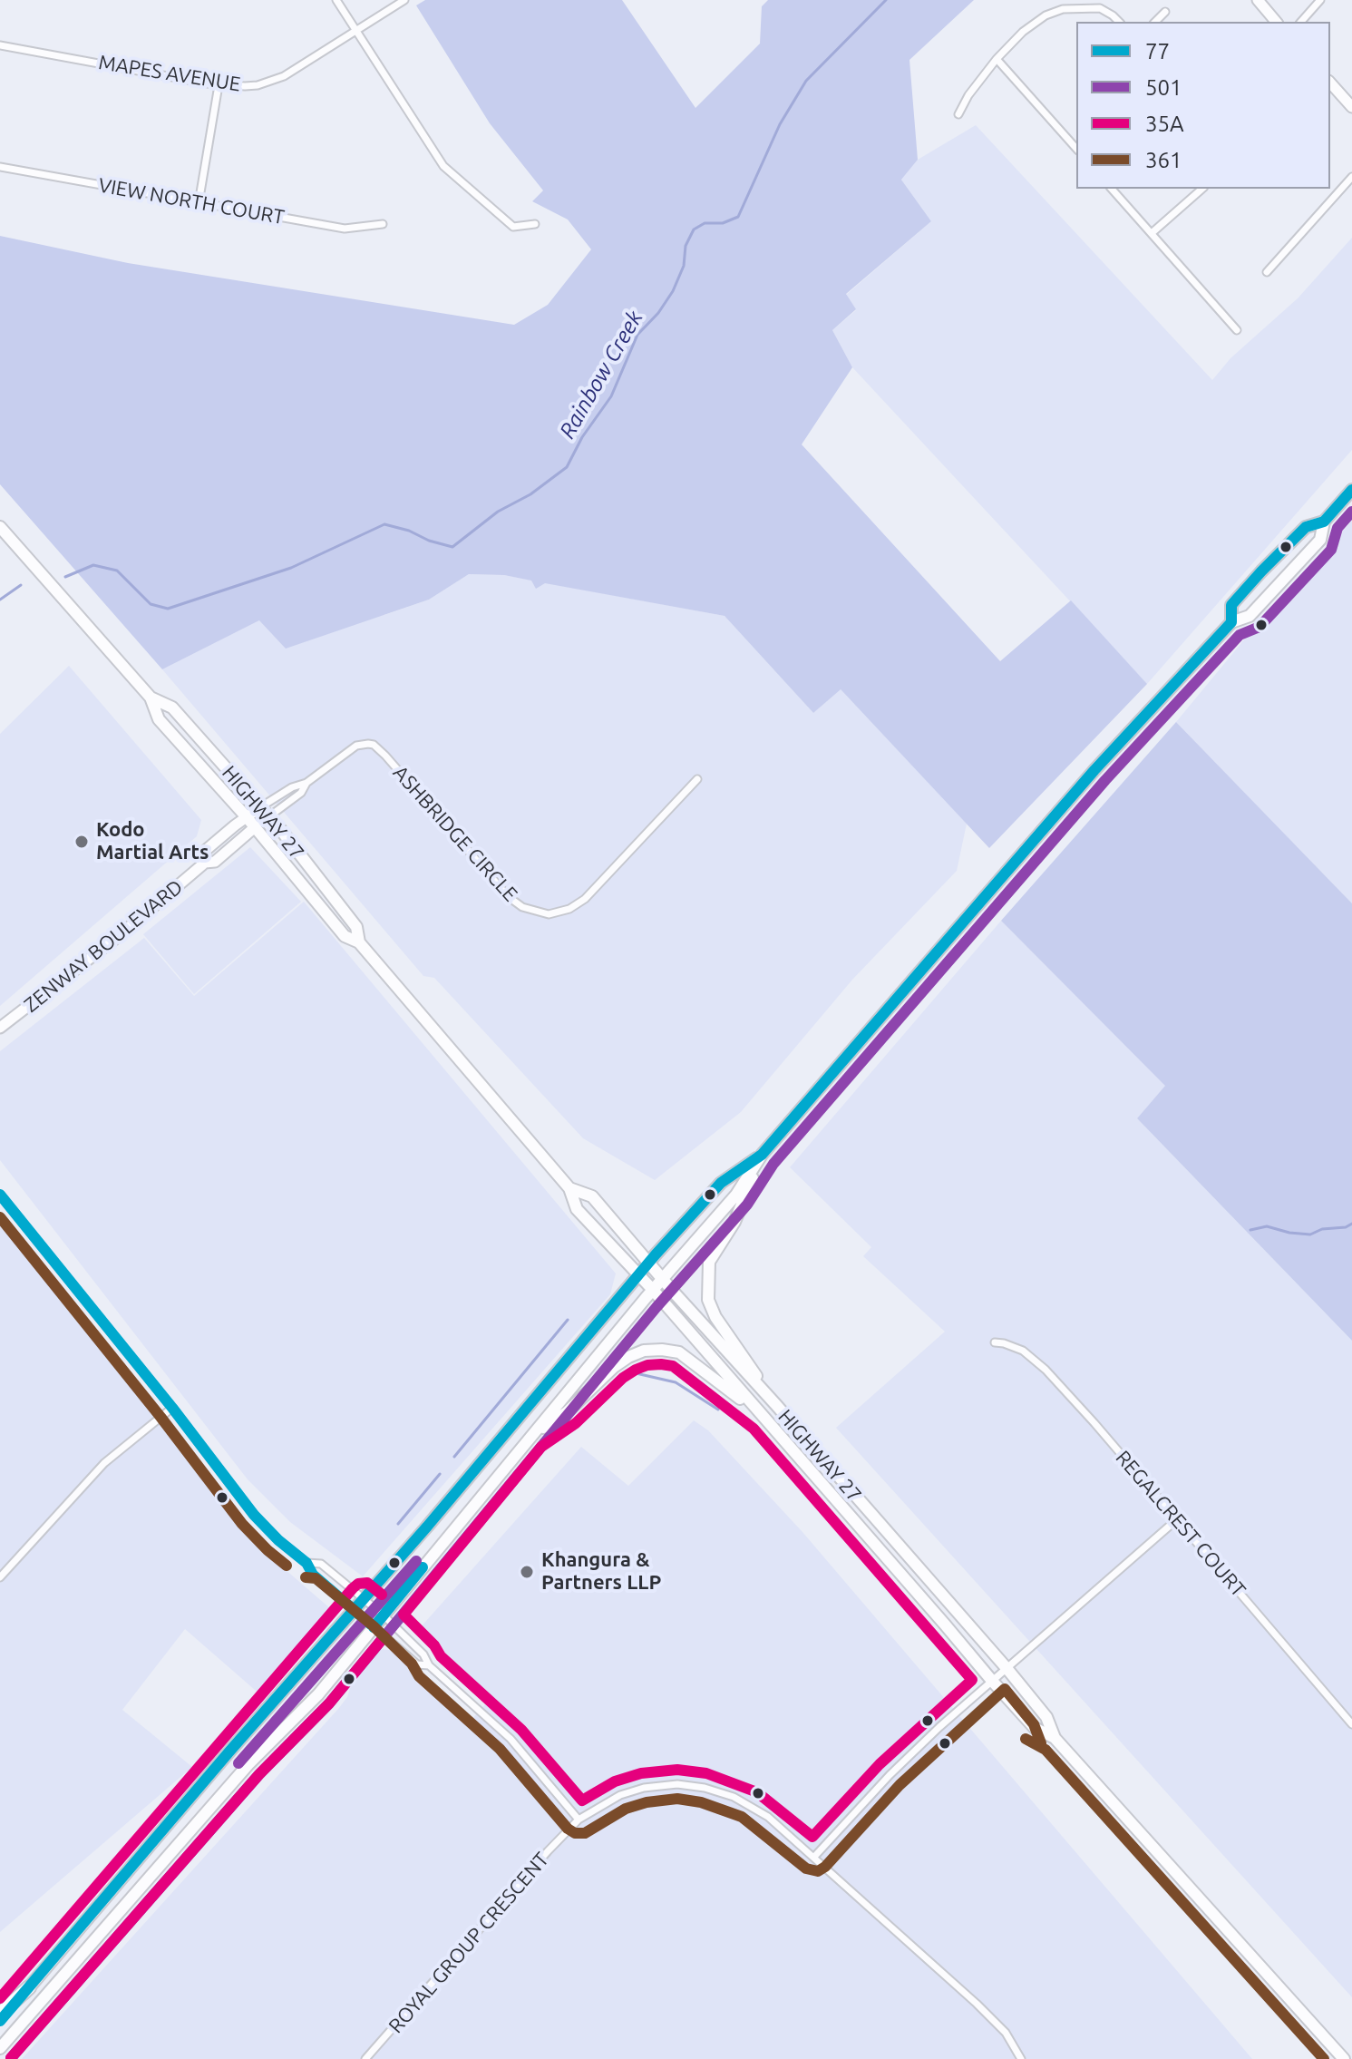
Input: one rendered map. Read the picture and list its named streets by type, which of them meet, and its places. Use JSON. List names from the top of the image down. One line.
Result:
{"streets":{"main road":["HIGHWAY 27"],"street":["MAPES AVENUE","VIEW NORTH COURT","ASHBRIDGE CIRCLE","ZENWAY BOULEVARD","REGALCREST COURT","ROYAL GROUP CRESCENT"]},"crossings":[["HIGHWAY 27","ASHBRIDGE CIRCLE"],["HIGHWAY 27","ZENWAY BOULEVARD"],["ASHBRIDGE CIRCLE","ZENWAY BOULEVARD"]],"water":["Rainbow Creek"],"places":["Kodo Martial Arts","Khangura & Partners LLP"],"lines":["transit line 77","transit line 501","transit line 361","transit line 35A"],"legend":["77","501","35A","361"]}
